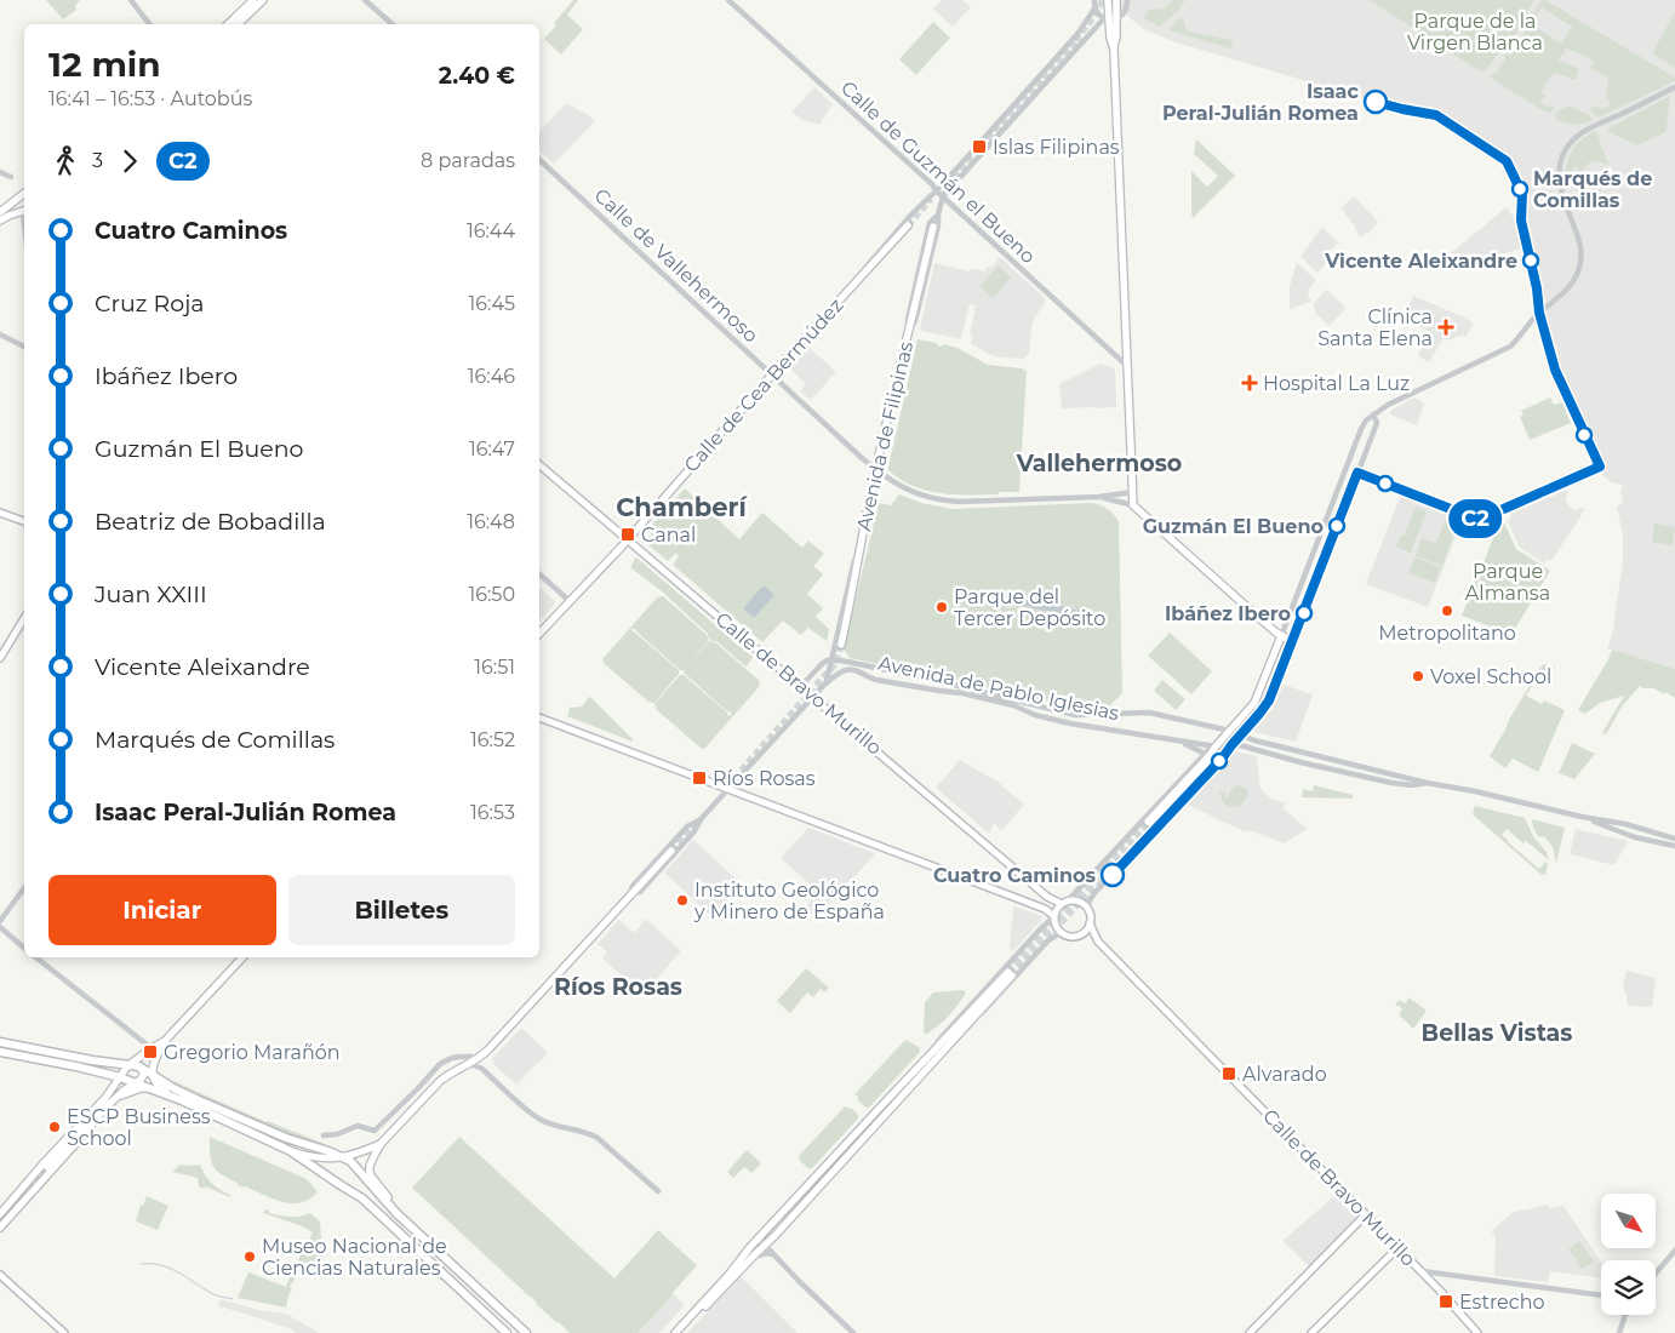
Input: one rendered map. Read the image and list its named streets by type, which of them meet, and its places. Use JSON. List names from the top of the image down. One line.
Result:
{"streets":{"main road":["Calle de Cea Bermúdez","Avenida de Filipinas","Calle de Bravo Murillo"],"street":["Calle de Guzmán el Bueno","Calle de Vallehermoso","Avenida de Pablo Iglesias"]},"crossings":[["Calle de Guzmán el Bueno","Calle de Cea Bermúdez"],["Calle de Guzmán el Bueno","Avenida de Filipinas"],["Calle de Vallehermoso","Calle de Cea Bermúdez"],["Calle de Vallehermoso","Avenida de Filipinas"],["Calle de Cea Bermúdez","Calle de Bravo Murillo"],["Avenida de Filipinas","Avenida de Pablo Iglesias"]],"districts":["Vallehermoso","Chamberí","Ríos Rosas","Bellas Vistas"],"parks":["Parque de la Virgen Blanca","Parque Almansa"],"places":{"other":["Isaac Peral-Julián Romea","Marqués de Comillas","Vicente Aleixandre","Guzmán El Bueno","Parque del Tercer Depósito","Metropolitano","Ibáñez Ibero","Voxel School","Cuatro Caminos","Instituto Geológico y Minero de España","ESCP Business School","Museo Nacional de Ciencias Naturales"],"transit":["Islas Filipinas","Canal","Ríos Rosas","Gregorio Marañón","Alvarado","Estrecho"],"health":["Clínica Santa Elena","Hospital La Luz"]},"lines":["bus line C2"],"north":"bottom right","page":{"on_map":"C2","heading":["12 min","16:41 – 16:53 · Autobús","2.40 €"],"legs":["3","C2","8 paradas"],"list":[{"name":"Cuatro Caminos","value":"16:44"},{"name":"Cruz Roja","value":"16:45"},{"name":"Ibáñez Ibero","value":"16:46"},{"name":"Guzmán El Bueno","value":"16:47"},{"name":"Beatriz de Bobadilla","value":"16:48"},{"name":"Juan XXIII","value":"16:50"},{"name":"Vicente Aleixandre","value":"16:51"},{"name":"Marqués de Comillas","value":"16:52"},{"name":"Isaac Peral-Julián Romea","value":"16:53"}],"buttons":["Iniciar","Billetes"]}}
